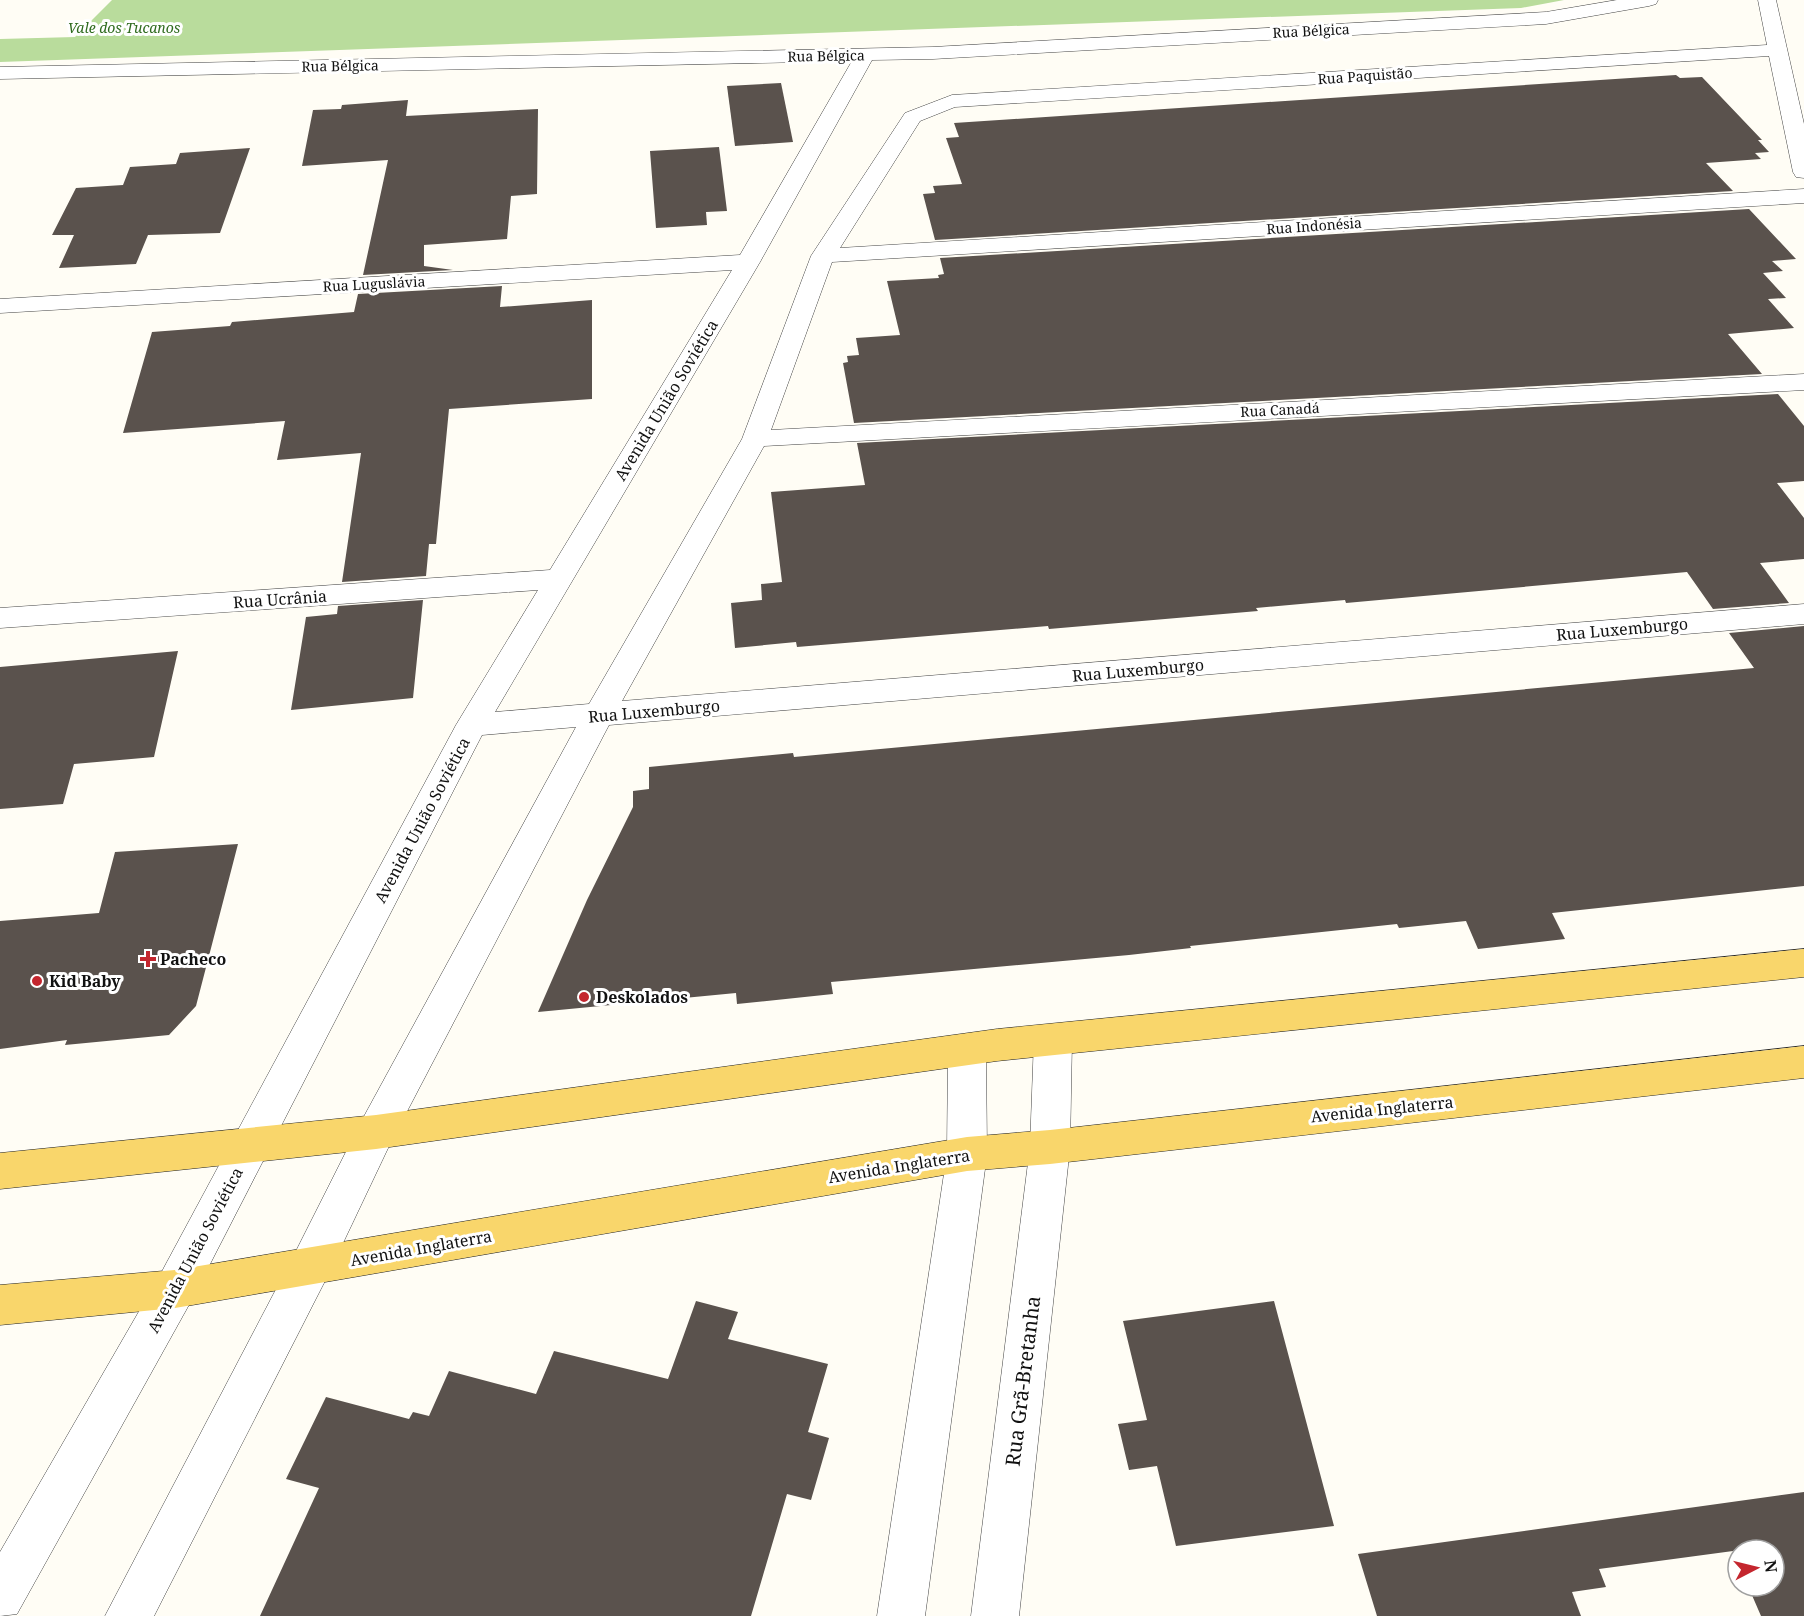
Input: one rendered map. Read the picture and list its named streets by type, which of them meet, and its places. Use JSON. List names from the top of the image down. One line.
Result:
{"streets":{"main road":["Avenida Inglaterra"],"street":["Rua Bélgica","Rua Paquistão","Rua Indonésia","Rua Luguslávia","Avenida União Soviética","Rua Canadá","Rua Ucrânia","Rua Luxemburgo","Rua Grã-Bretanha"]},"crossings":[["Rua Bélgica","Avenida União Soviética"],["Rua Paquistão","Rua Indonésia"],["Rua Luguslávia","Avenida União Soviética"],["Avenida União Soviética","Rua Ucrânia"],["Avenida União Soviética","Rua Luxemburgo"],["Avenida União Soviética","Avenida Inglaterra"],["Avenida Inglaterra","Rua Grã-Bretanha"]],"parks":["Vale dos Tucanos"],"places":{"health":["Pacheco"],"other":["Kid Baby","Deskolados"]},"north":"right"}
